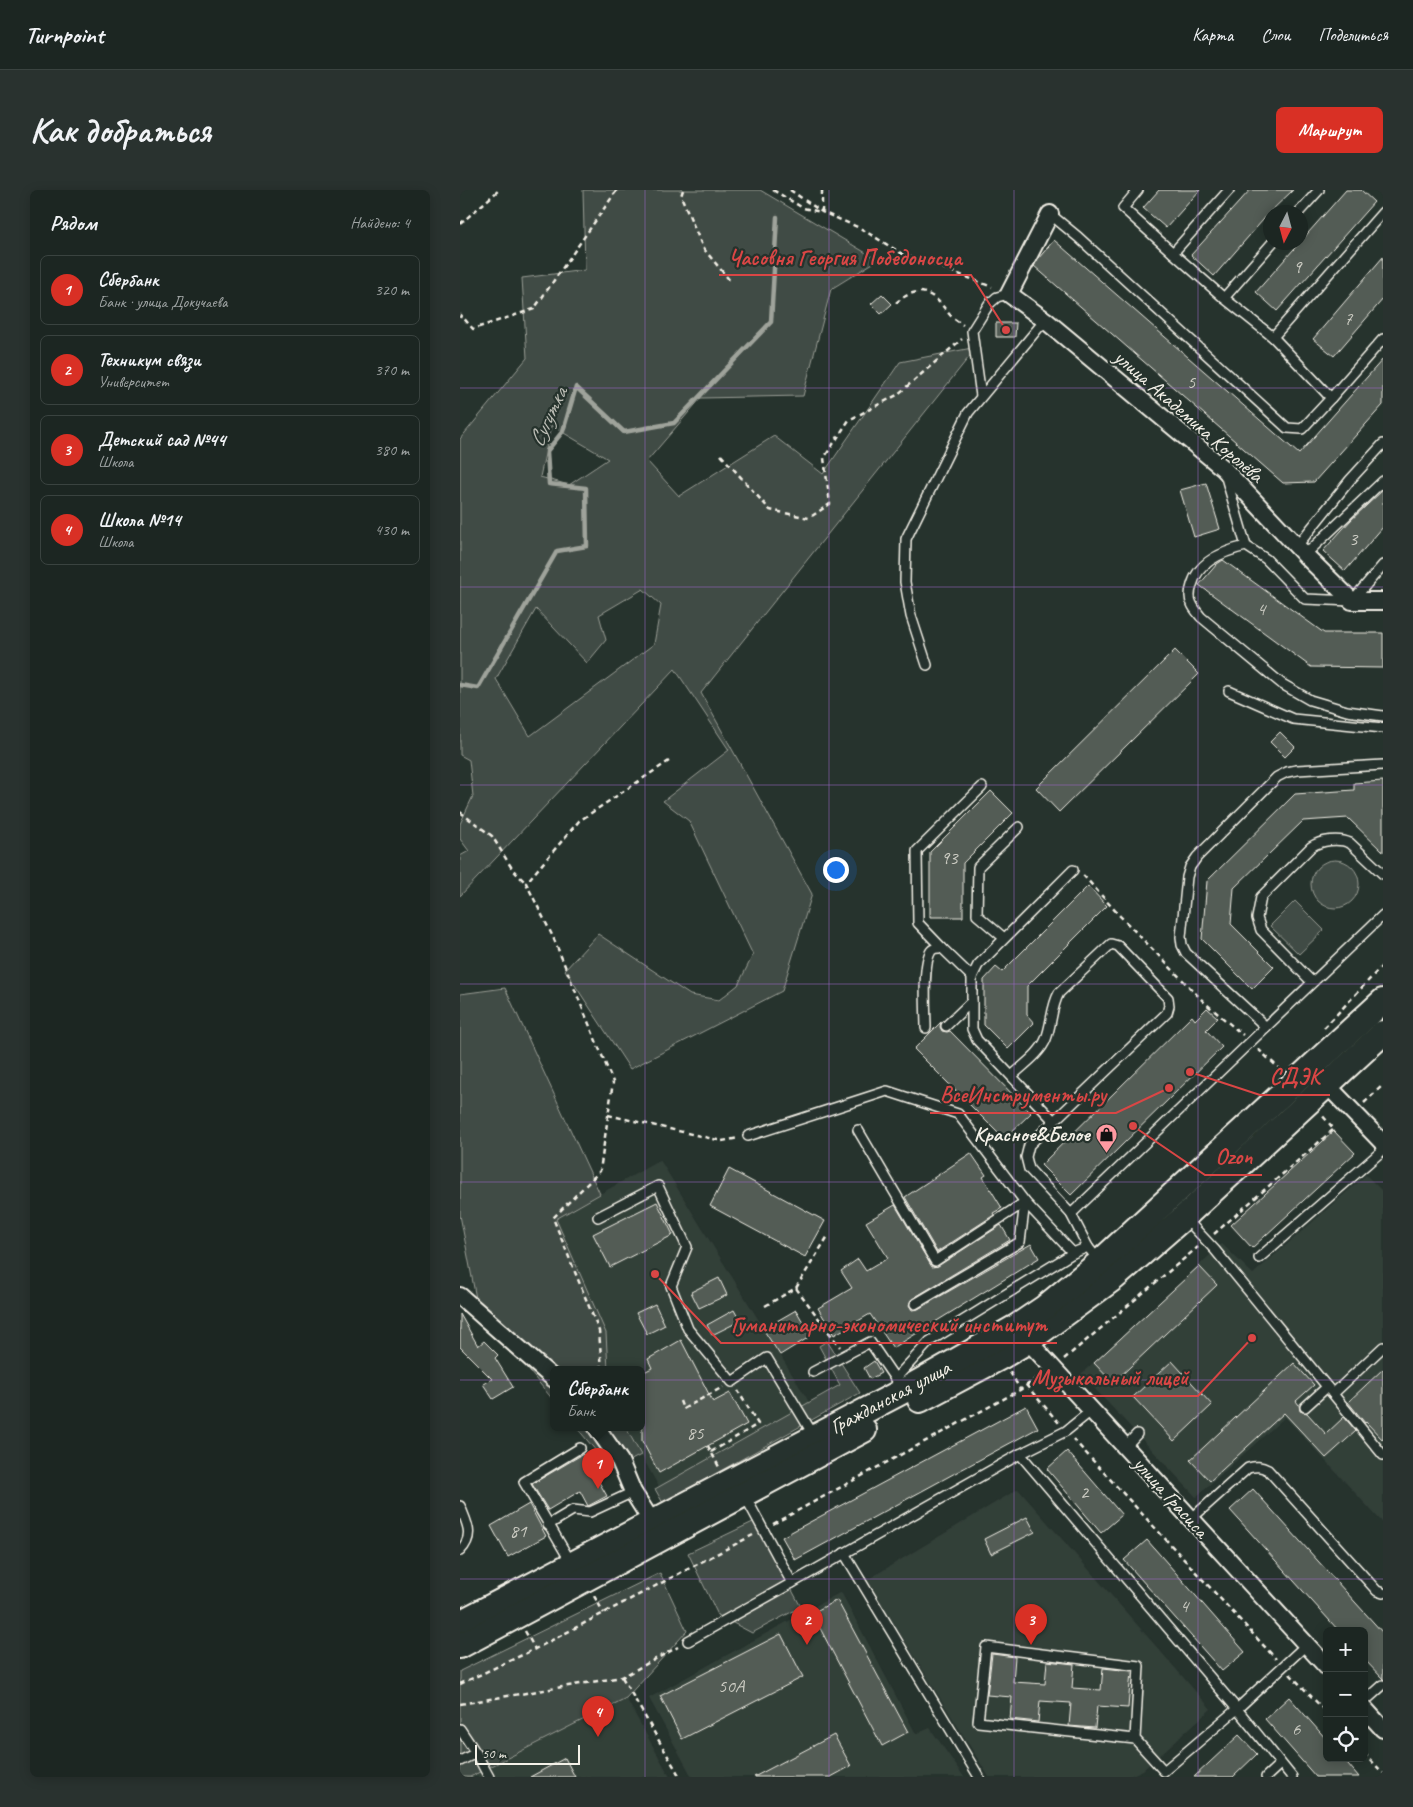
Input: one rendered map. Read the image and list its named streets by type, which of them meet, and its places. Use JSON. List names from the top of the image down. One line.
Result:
{"streets":{"main road":["Гражданская улица"],"street":["улица Академика Королёва","улица Грасиса"]},"crossings":[["Гражданская улица","улица Грасиса"]],"water":["Сугутка"],"places":{"other":["Часовня Георгия Победоносца","СДЭК","ВсеИнструменты.ру","Ozon","Гуманитарно-экономический институт","Музыкальный лицей"],"shop":["Красное&Белое"]},"house_numbers":["9","7","5","3","4","93","85","2","81","4","50А","6"],"scale_bar":"50 m","north":"bottom","page":{"header":"Turnpoint","nav":["Карта","Слои","Поделиться"],"buttons":"Маршрут","title":"Как добраться","heading":["Рядом","Найдено: 4"],"list":[{"mark":"1","name":"Сбербанк","note":"Банк · улица Докучаева","value":"320 m"},{"mark":"2","name":"Техникум связи","note":"Университет","value":"370 m"},{"mark":"3","name":"Детский сад №44","note":"Школа","value":"380 m"},{"mark":"4","name":"Школа №14","note":"Школа","value":"430 m"}],"popup":["Сбербанк","Банк"],"pins":["1","2","3","4"],"map_buttons":["+","−"],"scale":"50 m"}}
